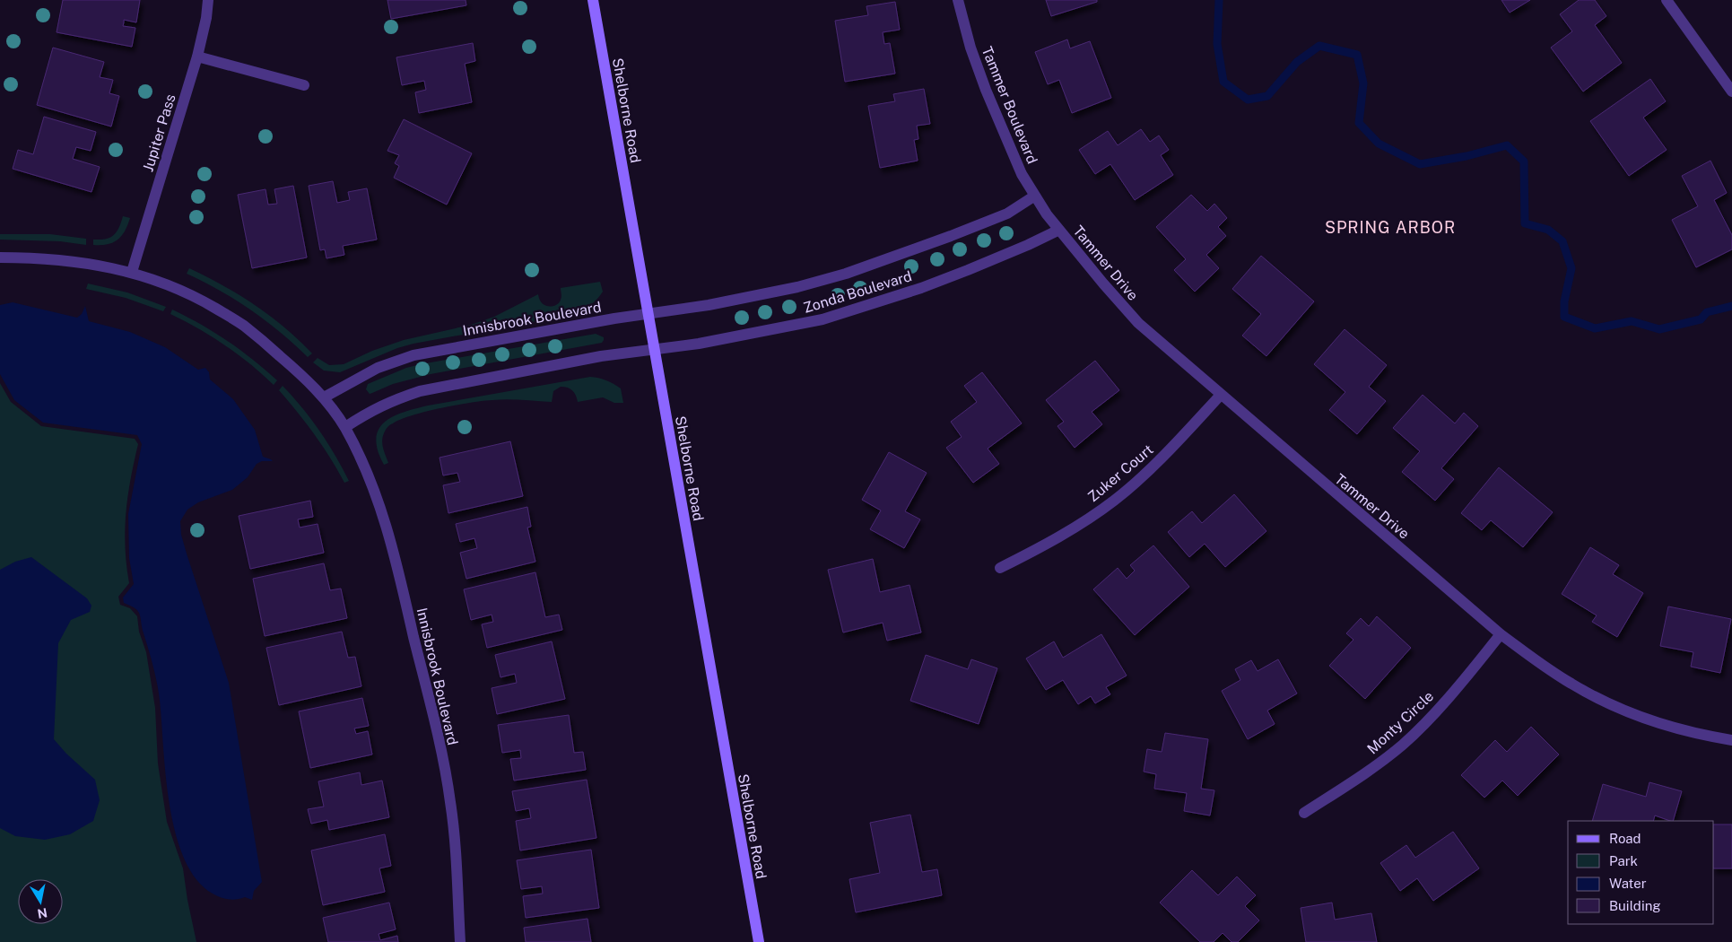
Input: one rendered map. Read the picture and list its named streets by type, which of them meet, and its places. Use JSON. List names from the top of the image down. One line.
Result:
{"streets":{"street":["Tammer Boulevard","Shelborne Road","Jupiter Pass","Tammer Drive","Zonda Boulevard","Innisbrook Boulevard","Zuker Court","Monty Circle"]},"crossings":[["Tammer Boulevard","Tammer Drive"],["Tammer Boulevard","Zonda Boulevard"],["Shelborne Road","Zonda Boulevard"],["Shelborne Road","Innisbrook Boulevard"],["Jupiter Pass","Innisbrook Boulevard"],["Tammer Drive","Zonda Boulevard"],["Tammer Drive","Zuker Court"],["Tammer Drive","Monty Circle"],["Zonda Boulevard","Innisbrook Boulevard"]],"districts":["SPRING ARBOR"],"legend":["Road","Park","Water","Building"],"north":"bottom"}
